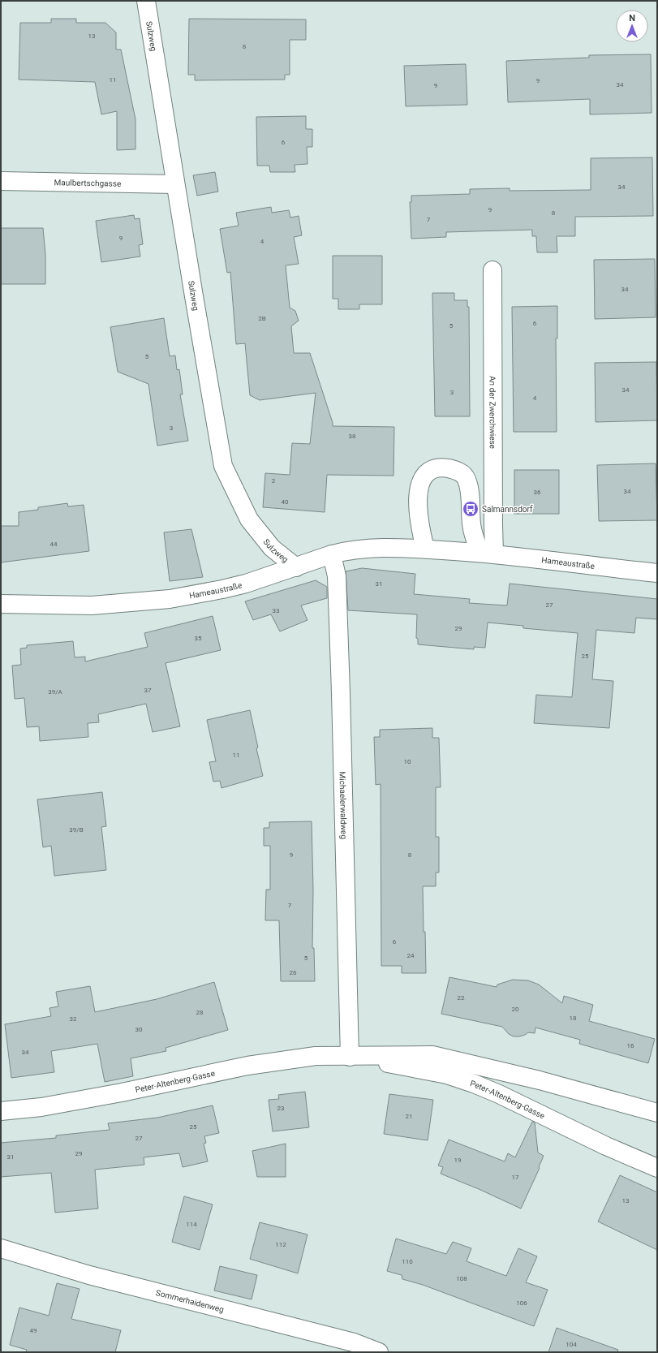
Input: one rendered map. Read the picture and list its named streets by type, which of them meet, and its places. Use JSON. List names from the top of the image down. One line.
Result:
{"streets":{"street":["Sulzweg","Maulbertschgasse","An der Zwerchwiese","Hameaustraße","Michaelerwaldweg","Peter-Altenberg-Gasse","Sommerhaidenweg"]},"crossings":[["Sulzweg","Maulbertschgasse"],["Sulzweg","Hameaustraße"],["An der Zwerchwiese","Hameaustraße"],["Hameaustraße","Michaelerwaldweg"],["Michaelerwaldweg","Peter-Altenberg-Gasse"]],"places":{"bus stop":["Salmannsdorf"]},"house_numbers":["13","8","11","9","34","9","6","34","9","8","7","9","4","34","2B","6","5","5","34","3","4","3","38","2","34","36","40","44","31","27","33","29","35","25","37","39/A","11","10","39/B","9","8","7","6","24","5","26","22","20","28","18","32","30","16","34","23","21","25","27","29","31","19","17","13","114","112","110","108","106","49","104"],"north":"top"}
